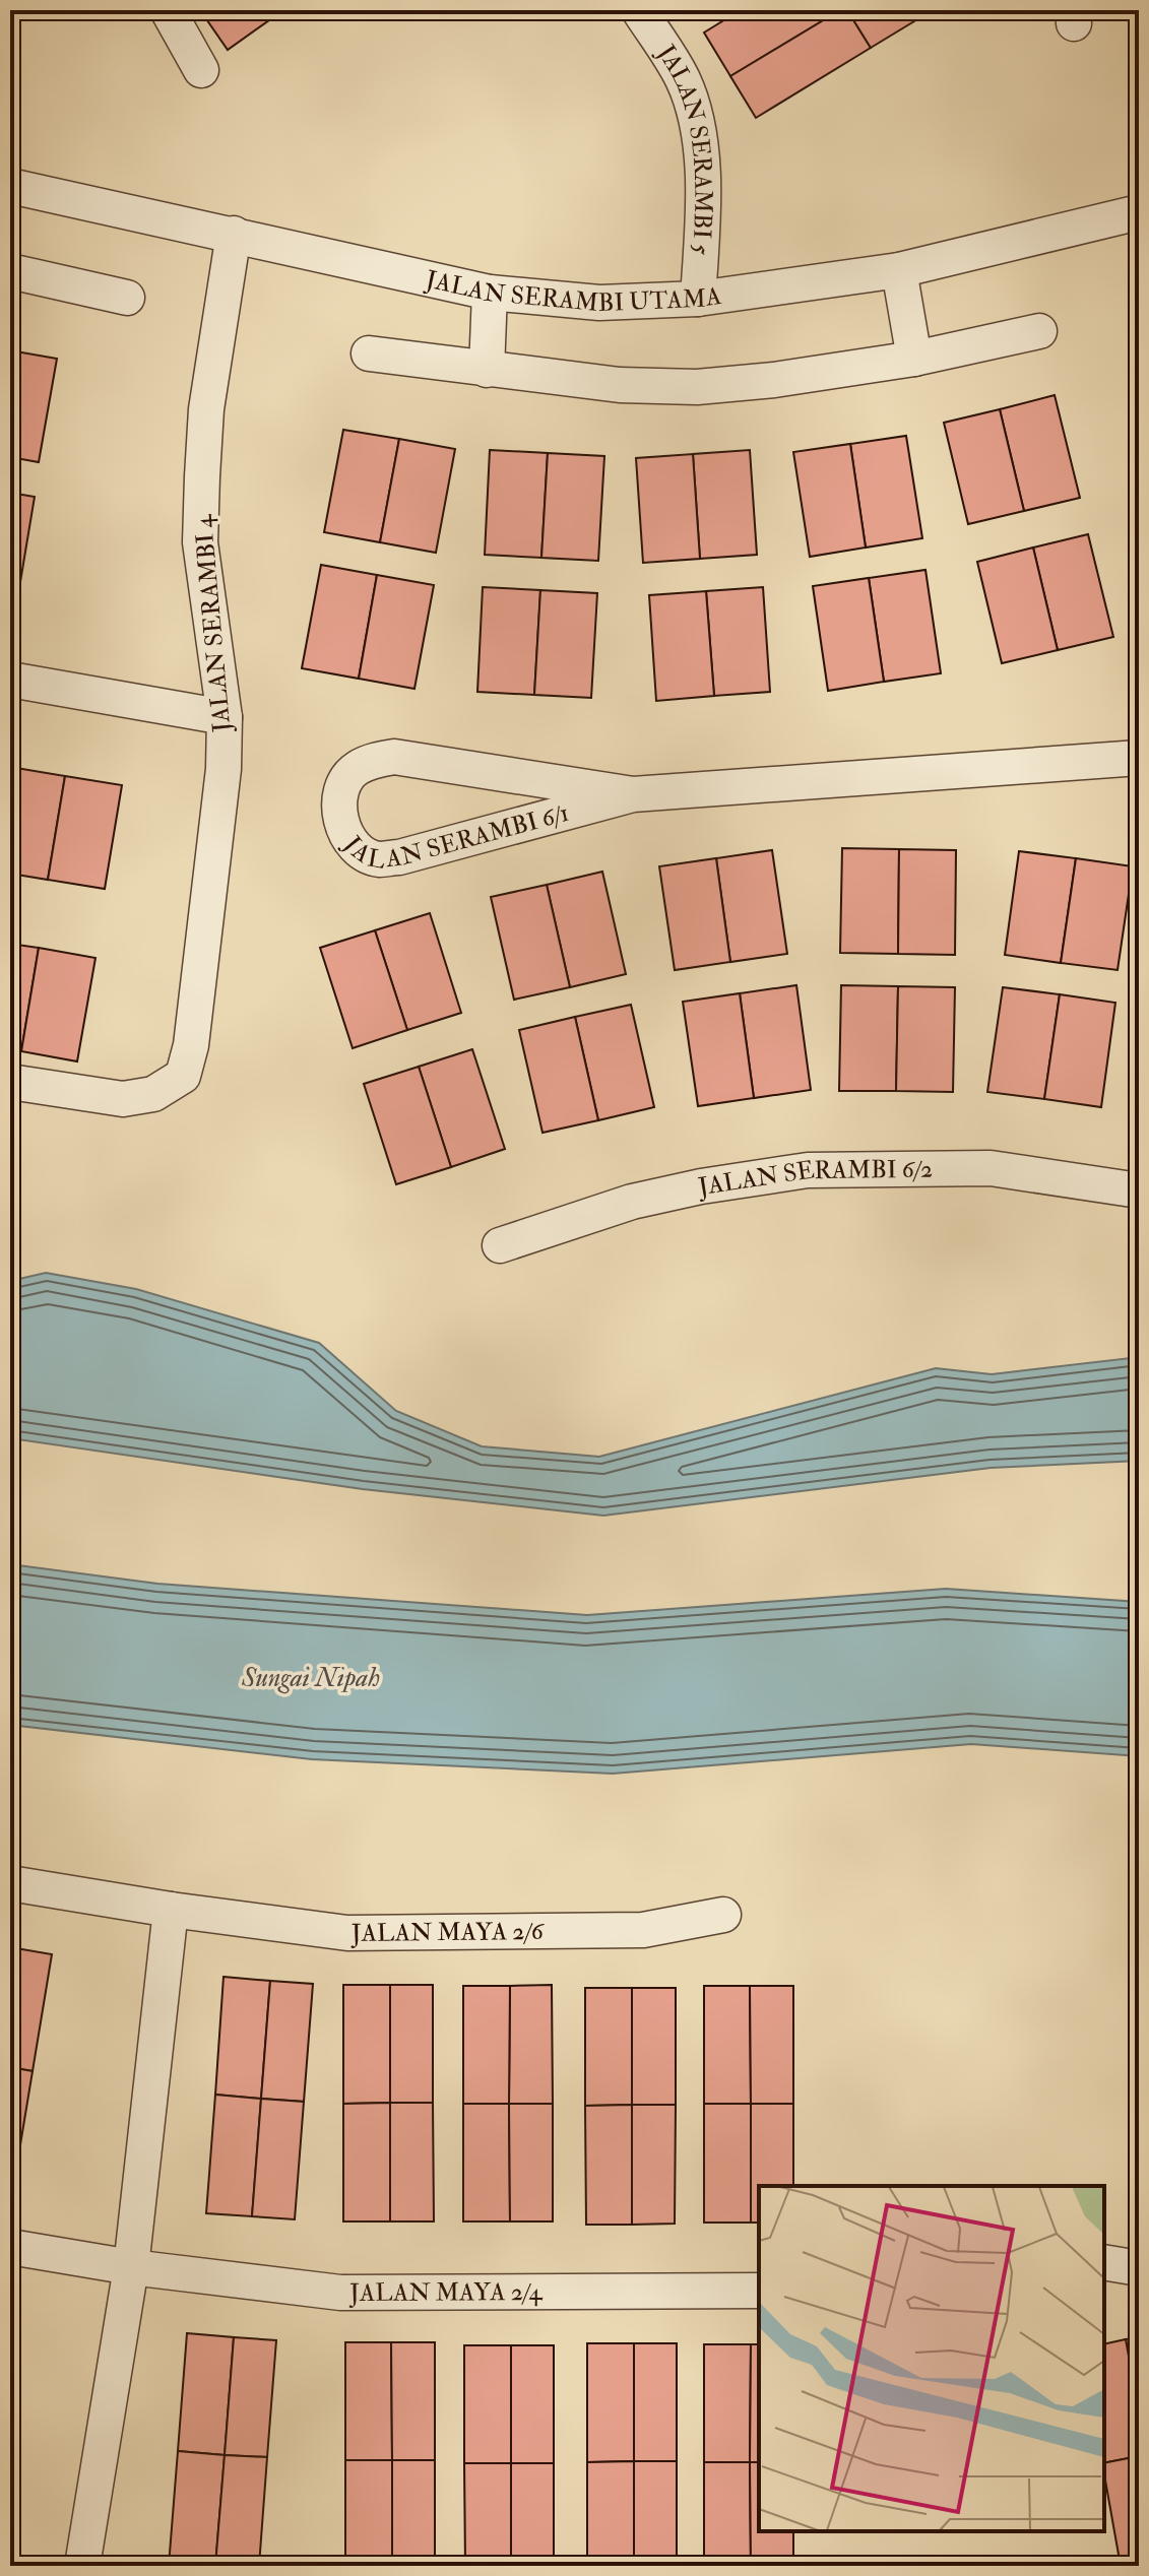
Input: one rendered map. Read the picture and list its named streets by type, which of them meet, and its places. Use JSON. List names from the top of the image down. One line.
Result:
{"streets":{"street":["JALAN SERAMBI 5","JALAN SERAMBI UTAMA","JALAN SERAMBI 4","JALAN SERAMBI 6/1","JALAN SERAMBI 6/2","JALAN MAYA 2/6","JALAN MAYA 2/4"]},"crossings":[["JALAN SERAMBI 5","JALAN SERAMBI UTAMA"],["JALAN SERAMBI UTAMA","JALAN SERAMBI 4"]],"water":["Sungai Nipah"]}
